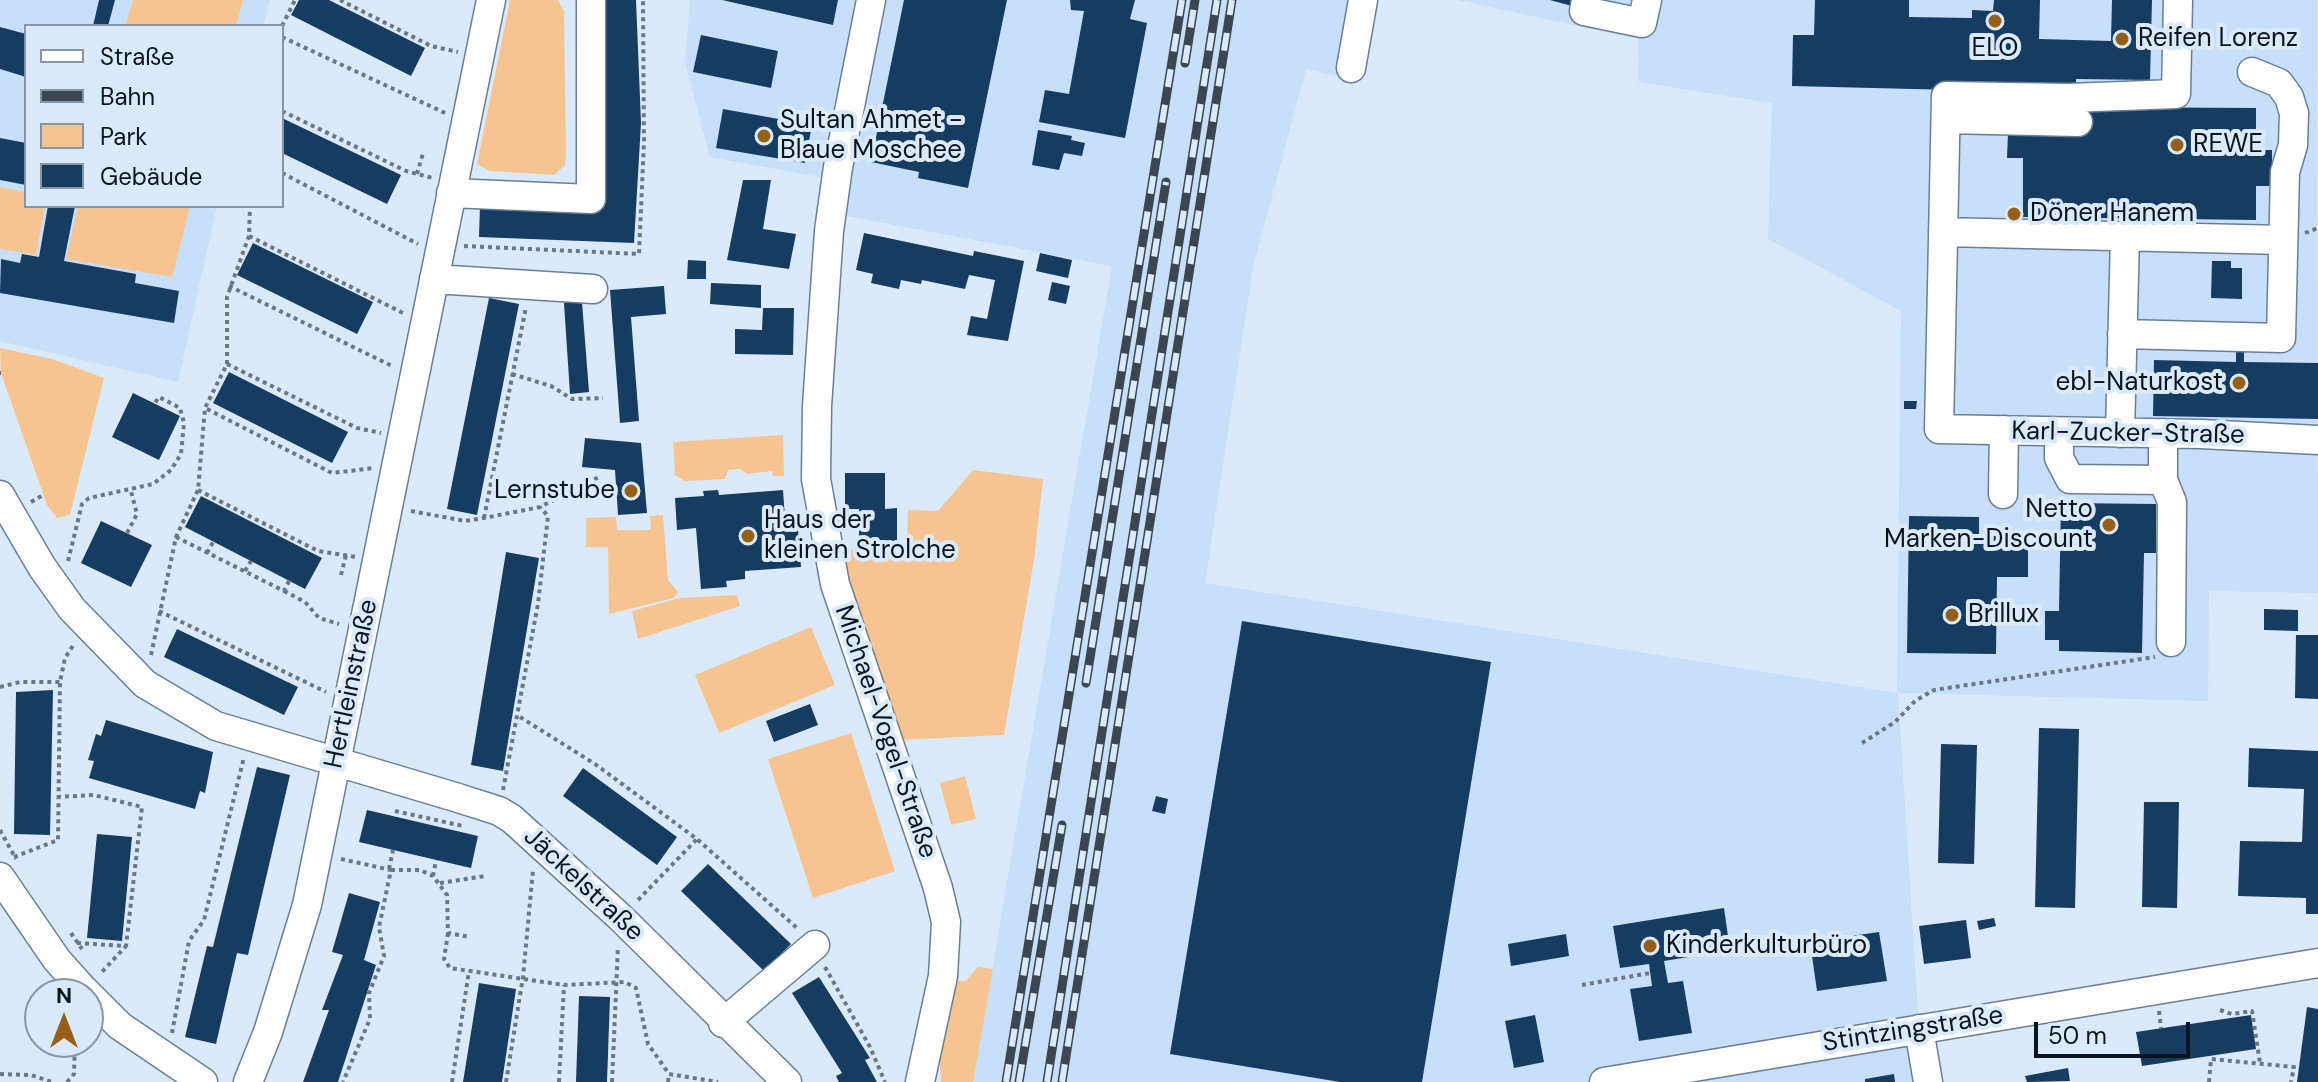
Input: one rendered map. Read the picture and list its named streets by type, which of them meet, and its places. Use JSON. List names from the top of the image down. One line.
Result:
{"streets":{"street":["Karl-Zucker-Straße","Hertleinstraße","Michael-Vogel-Straße","Jäckelstraße","Stintzingstraße"]},"crossings":[["Hertleinstraße","Jäckelstraße"]],"places":["ELO","Reifen Lorenz","Sultan Ahmet - Blaue Moschee","REWE","Döner Hanem","ebl-Naturkost","Lernstube","Netto Marken-Discount","Haus der kleinen Strolche","Brillux","Kinderkulturbüro"],"legend":["Straße","Bahn","Park","Gebäude"],"scale_bar":"50 m","north":"top"}
